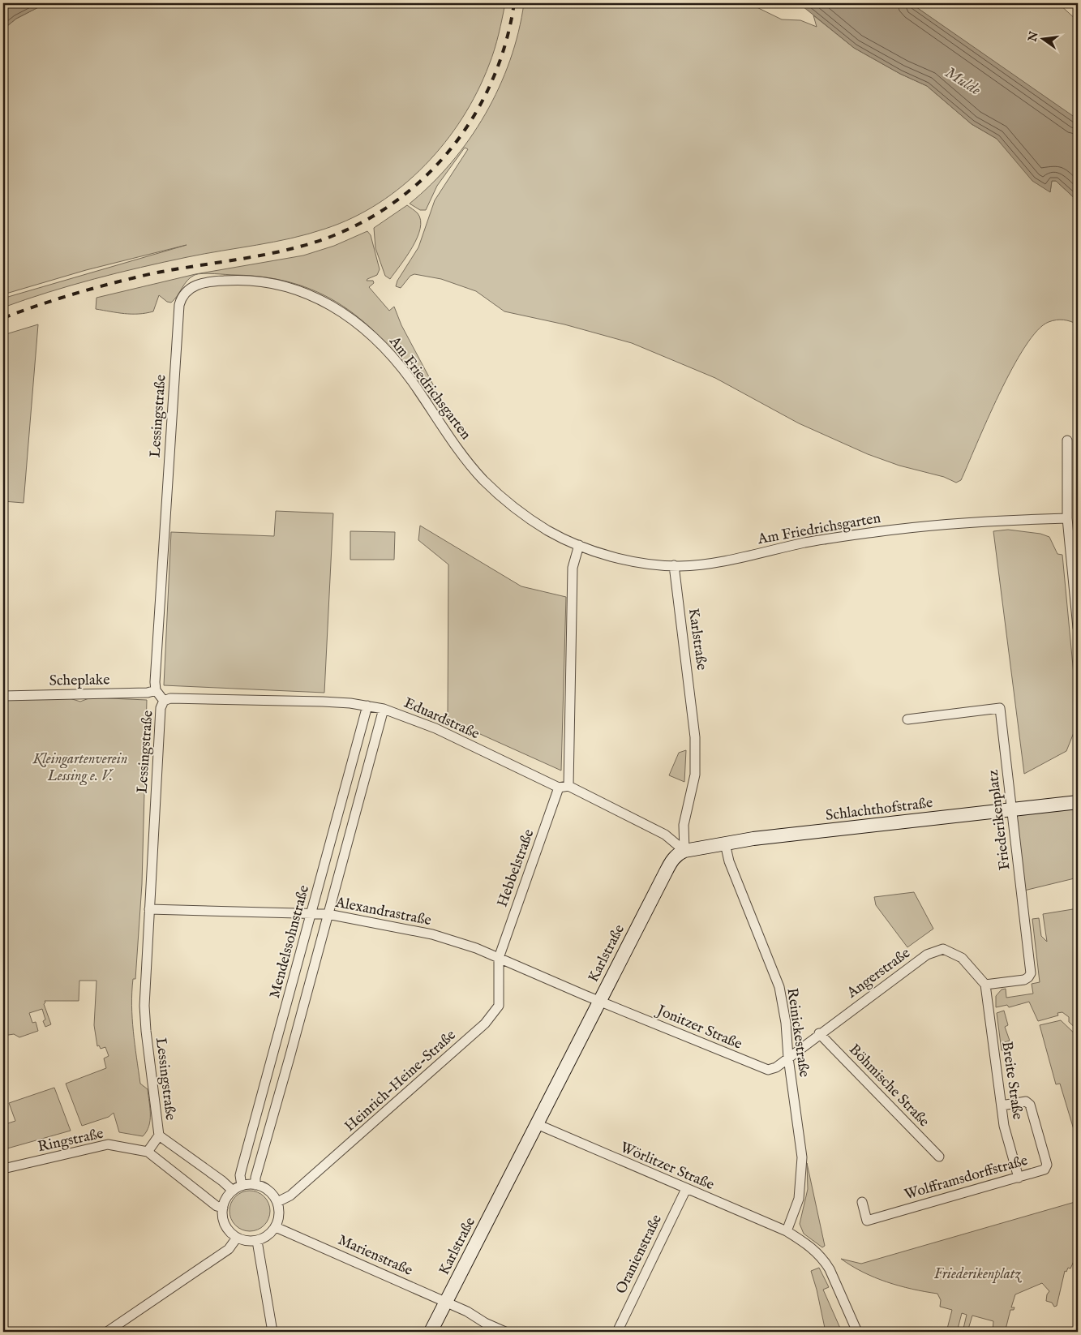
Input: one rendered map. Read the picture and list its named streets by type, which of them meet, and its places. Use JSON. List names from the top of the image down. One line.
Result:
{"streets":{"main road":["Karlstraße","Schlachthofstraße"],"street":["Am Friedrichsgarten","Lessingstraße","Scheplake","Eduardstraße","Friederikenplatz","Hebbelstraße","Alexandrastraße","Mendelssohnstraße","Angerstraße","Jonitzer Straße","Reinickestraße","Heinrich-Heine-Straße","Breite Straße","Böhmische Straße","Ringstraße","Wörlitzer Straße","Wolfframsdorffstraße","Oranienstraße","Marienstraße"]},"crossings":[["Am Friedrichsgarten","Lessingstraße"],["Am Friedrichsgarten","Karlstraße"],["Lessingstraße","Scheplake"],["Lessingstraße","Eduardstraße"],["Lessingstraße","Alexandrastraße"],["Lessingstraße","Ringstraße"],["Karlstraße","Schlachthofstraße"],["Karlstraße","Alexandrastraße"],["Karlstraße","Jonitzer Straße"],["Karlstraße","Wörlitzer Straße"],["Karlstraße","Marienstraße"],["Eduardstraße","Hebbelstraße"],["Eduardstraße","Mendelssohnstraße"],["Schlachthofstraße","Friederikenplatz"],["Schlachthofstraße","Reinickestraße"],["Friederikenplatz","Angerstraße"],["Friederikenplatz","Breite Straße"],["Hebbelstraße","Alexandrastraße"],["Hebbelstraße","Heinrich-Heine-Straße"],["Alexandrastraße","Mendelssohnstraße"],["Alexandrastraße","Jonitzer Straße"],["Alexandrastraße","Heinrich-Heine-Straße"],["Mendelssohnstraße","Heinrich-Heine-Straße"],["Mendelssohnstraße","Ringstraße"],["Mendelssohnstraße","Marienstraße"],["Angerstraße","Jonitzer Straße"],["Angerstraße","Reinickestraße"],["Angerstraße","Breite Straße"],["Angerstraße","Böhmische Straße"],["Jonitzer Straße","Reinickestraße"],["Reinickestraße","Wörlitzer Straße"],["Heinrich-Heine-Straße","Ringstraße"],["Heinrich-Heine-Straße","Marienstraße"],["Breite Straße","Wolfframsdorffstraße"],["Ringstraße","Marienstraße"],["Wörlitzer Straße","Oranienstraße"]],"water":["Mulde"],"parks":["Kleingartenverein Lessing e. V.","Friederikenplatz"],"north":"left"}
